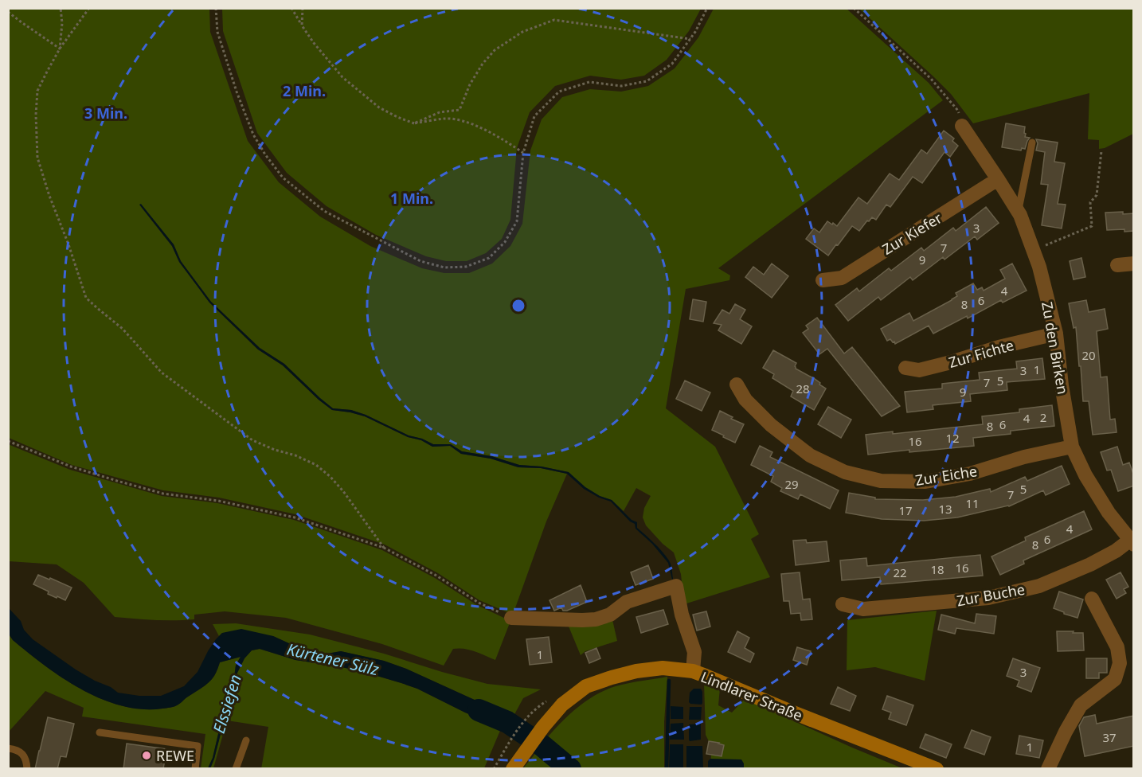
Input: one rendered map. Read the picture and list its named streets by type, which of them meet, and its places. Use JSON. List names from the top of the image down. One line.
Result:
{"streets":{"main road":["Lindlarer Straße"],"street":["Zur Kiefer","Zu den Birken","Zur Fichte","Zur Eiche","Zur Buche"]},"crossings":[["Zur Kiefer","Zu den Birken"],["Zu den Birken","Zur Fichte"],["Zu den Birken","Zur Eiche"],["Zu den Birken","Zur Buche"]],"water":["Kürtener Sülz","Elssiefen"],"places":["REWE"],"house_numbers":["3","7","9","4","6","8","20","1","3","5","7","28","9","2","4","6","8","12","16","29","5","7","11","13","17","4","6","8","16","18","22","1","3","37","1"],"rings":["2 Min.","3 Min.","1 Min."]}
